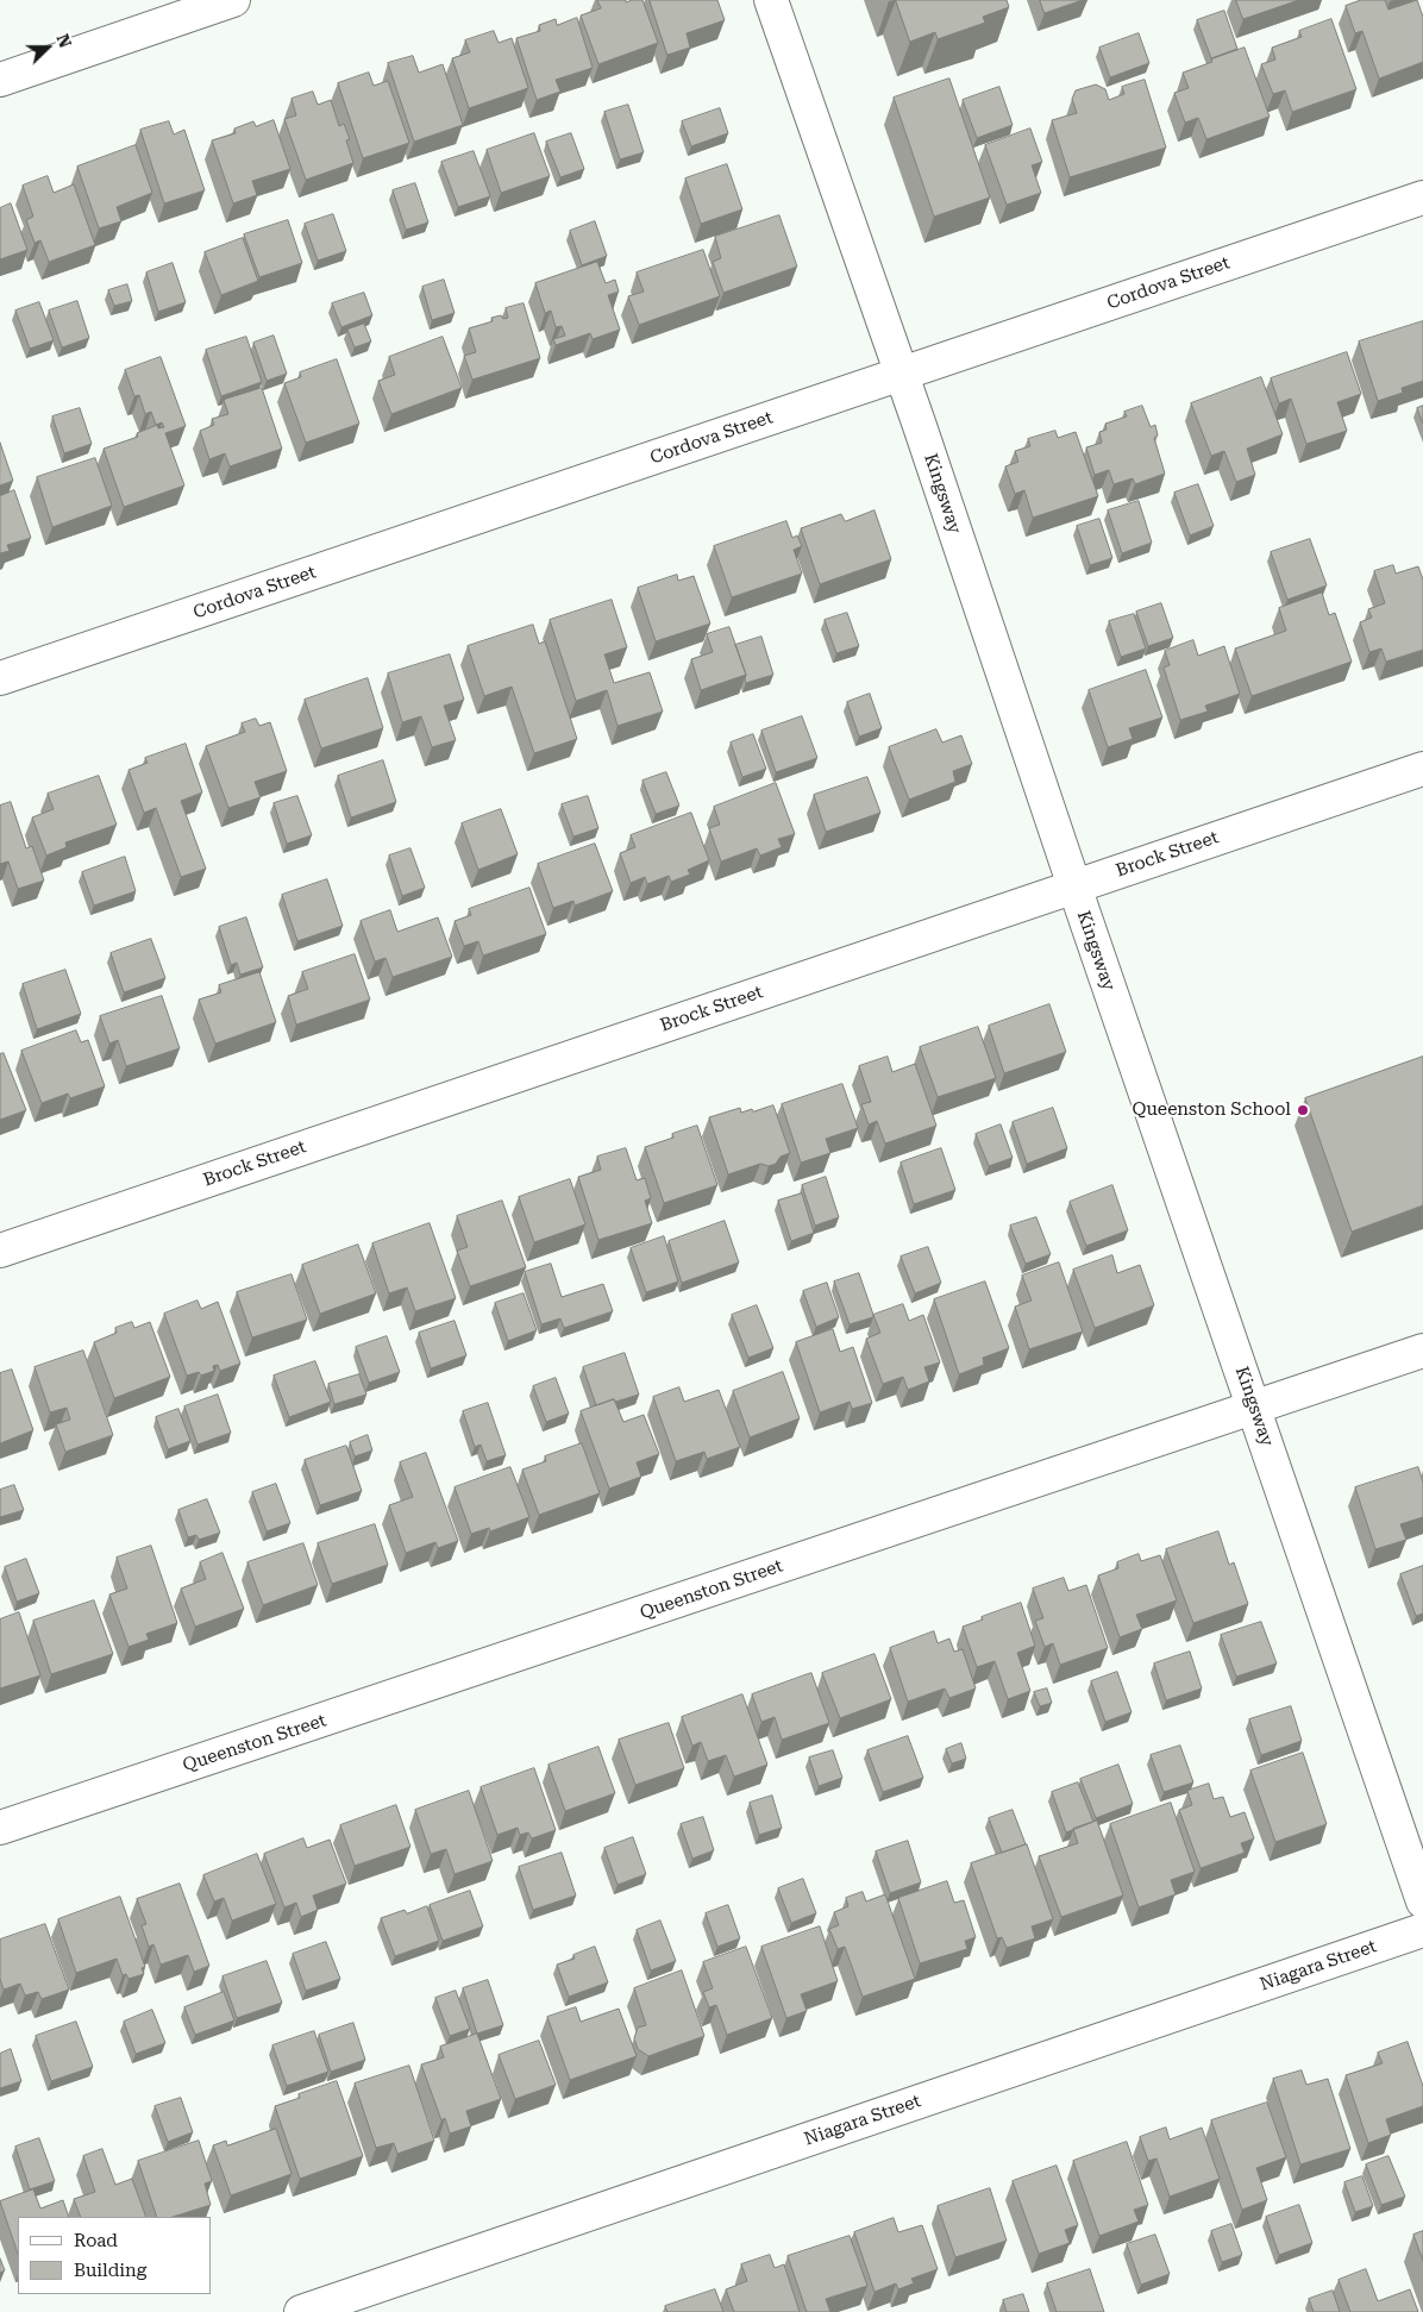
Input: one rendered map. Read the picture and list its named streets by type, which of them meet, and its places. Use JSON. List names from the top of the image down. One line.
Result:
{"streets":{"street":["Cordova Street","Kingsway","Brock Street","Queenston Street","Niagara Street"]},"crossings":[["Cordova Street","Kingsway"],["Kingsway","Brock Street"],["Kingsway","Queenston Street"]],"places":["Queenston School"],"legend":["Road","Building"],"north":"right"}
